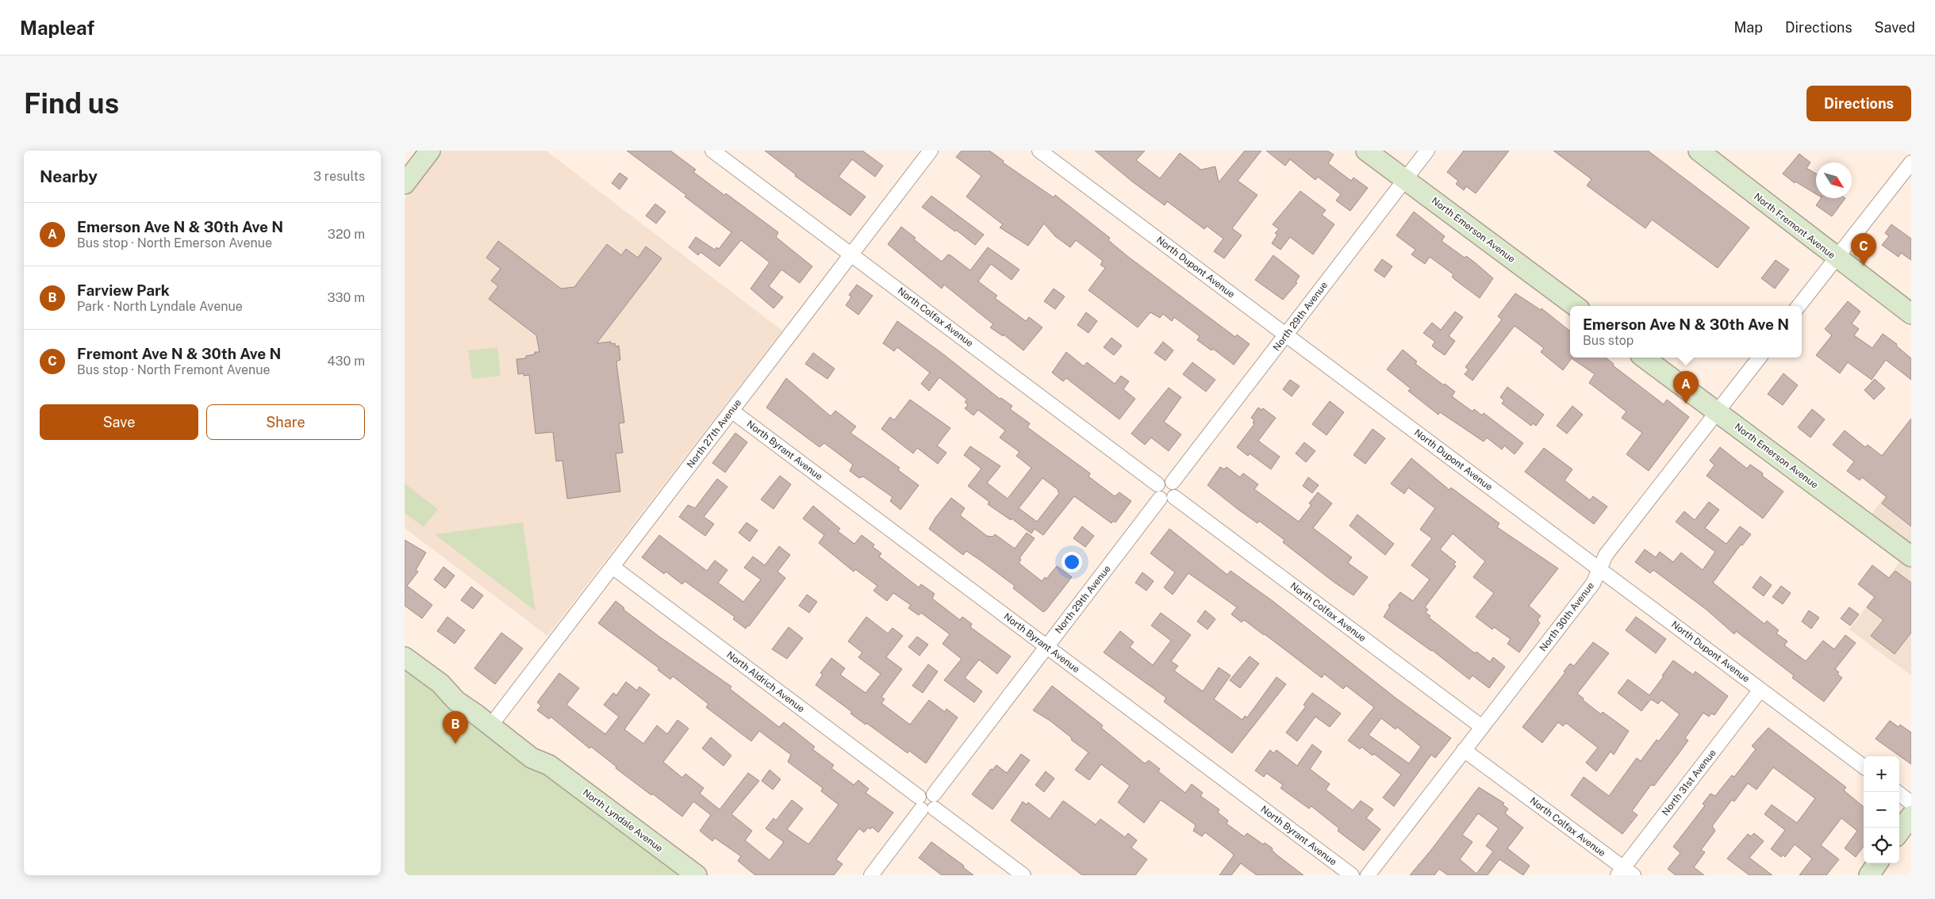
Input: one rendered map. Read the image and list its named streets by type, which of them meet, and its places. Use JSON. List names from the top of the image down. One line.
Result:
{"streets":{"street":["North Fremont Avenue","North Emerson Avenue","North Dupont Avenue","North 29th Avenue","North Colfax Avenue","North 27th Avenue","North Byrant Avenue","North 30th Avenue","North Aldrich Avenue","North 31st Avenue","North Lyndale Avenue"]},"crossings":[["North Emerson Avenue","North 29th Avenue"],["North Emerson Avenue","North 30th Avenue"],["North Dupont Avenue","North 29th Avenue"],["North Dupont Avenue","North 30th Avenue"],["North Dupont Avenue","North 31st Avenue"],["North 29th Avenue","North Colfax Avenue"],["North 29th Avenue","North Byrant Avenue"],["North 29th Avenue","North Aldrich Avenue"],["North Colfax Avenue","North 27th Avenue"],["North Colfax Avenue","North 30th Avenue"],["North Colfax Avenue","North 31st Avenue"],["North 27th Avenue","North Byrant Avenue"],["North 27th Avenue","North Aldrich Avenue"],["North 27th Avenue","North Lyndale Avenue"]],"north":"bottom right","page":{"header":"Mapleaf","nav":["Map","Directions","Saved"],"buttons":["Directions",["Save","Share"]],"title":"Find us","heading":["Nearby","3 results"],"list":[{"mark":"A","name":"Emerson Ave N & 30th Ave N","note":"Bus stop · North Emerson Avenue","value":"320 m"},{"mark":"B","name":"Farview Park","note":"Park · North Lyndale Avenue","value":"330 m"},{"mark":"C","name":"Fremont Ave N & 30th Ave N","note":"Bus stop · North Fremont Avenue","value":"430 m"}],"pins":["C","A","B"],"popup":["Emerson Ave N & 30th Ave N","Bus stop"],"map_buttons":["+","−"]}}
